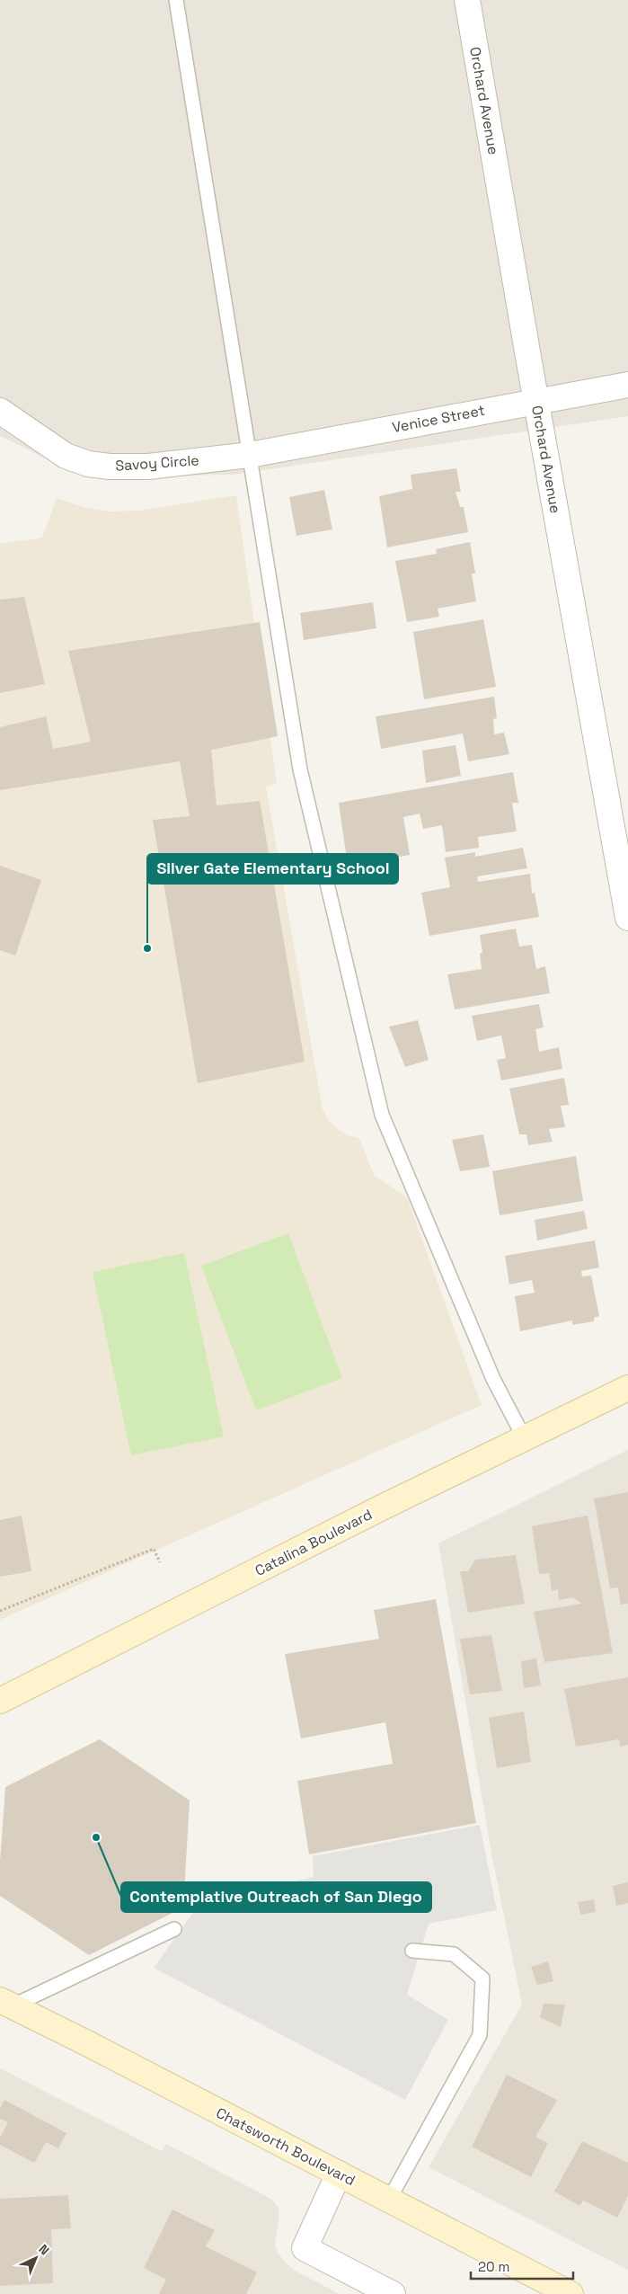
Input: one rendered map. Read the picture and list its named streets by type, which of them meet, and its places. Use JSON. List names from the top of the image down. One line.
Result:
{"streets":{"main road":["Catalina Boulevard","Chatsworth Boulevard"],"street":["Orchard Avenue","Venice Street","Savoy Circle"]},"crossings":[["Orchard Avenue","Venice Street"],["Venice Street","Savoy Circle"]],"places":["Silver Gate Elementary School","Contemplative Outreach of San Diego"],"scale_bar":"20 m","north":"top right"}
